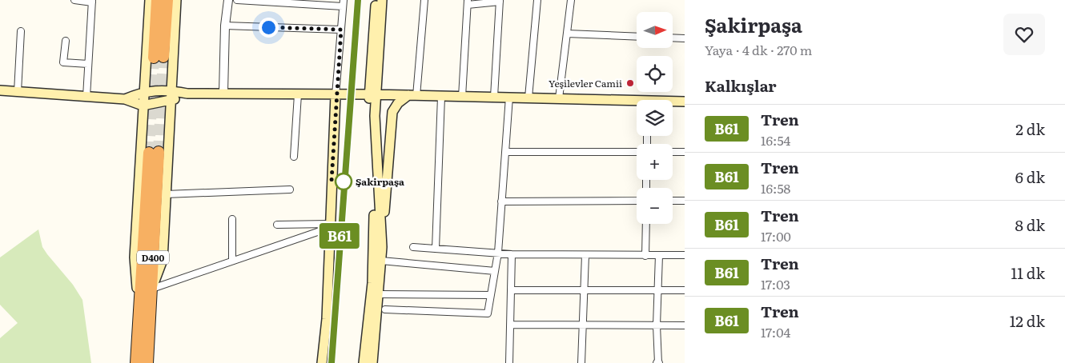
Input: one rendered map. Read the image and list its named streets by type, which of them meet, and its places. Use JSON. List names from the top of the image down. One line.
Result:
{"streets":{"highway":["D400"]},"places":["Yeşilevler Camii","Şakirpaşa"],"north":"right","page":{"on_map":"B61","heading":[["Şakirpaşa","Yaya · 4 dk · 270 m"],"Kalkışlar"],"map_buttons":["+","−"],"list":[{"mark":"B61","name":"Tren","note":"16:54","value":"2 dk"},{"mark":"B61","name":"Tren","note":"16:58","value":"6 dk"},{"mark":"B61","name":"Tren","note":"17:00","value":"8 dk"},{"mark":"B61","name":"Tren","note":"17:03","value":"11 dk"},{"mark":"B61","name":"Tren","note":"17:04","value":"12 dk"}]}}
